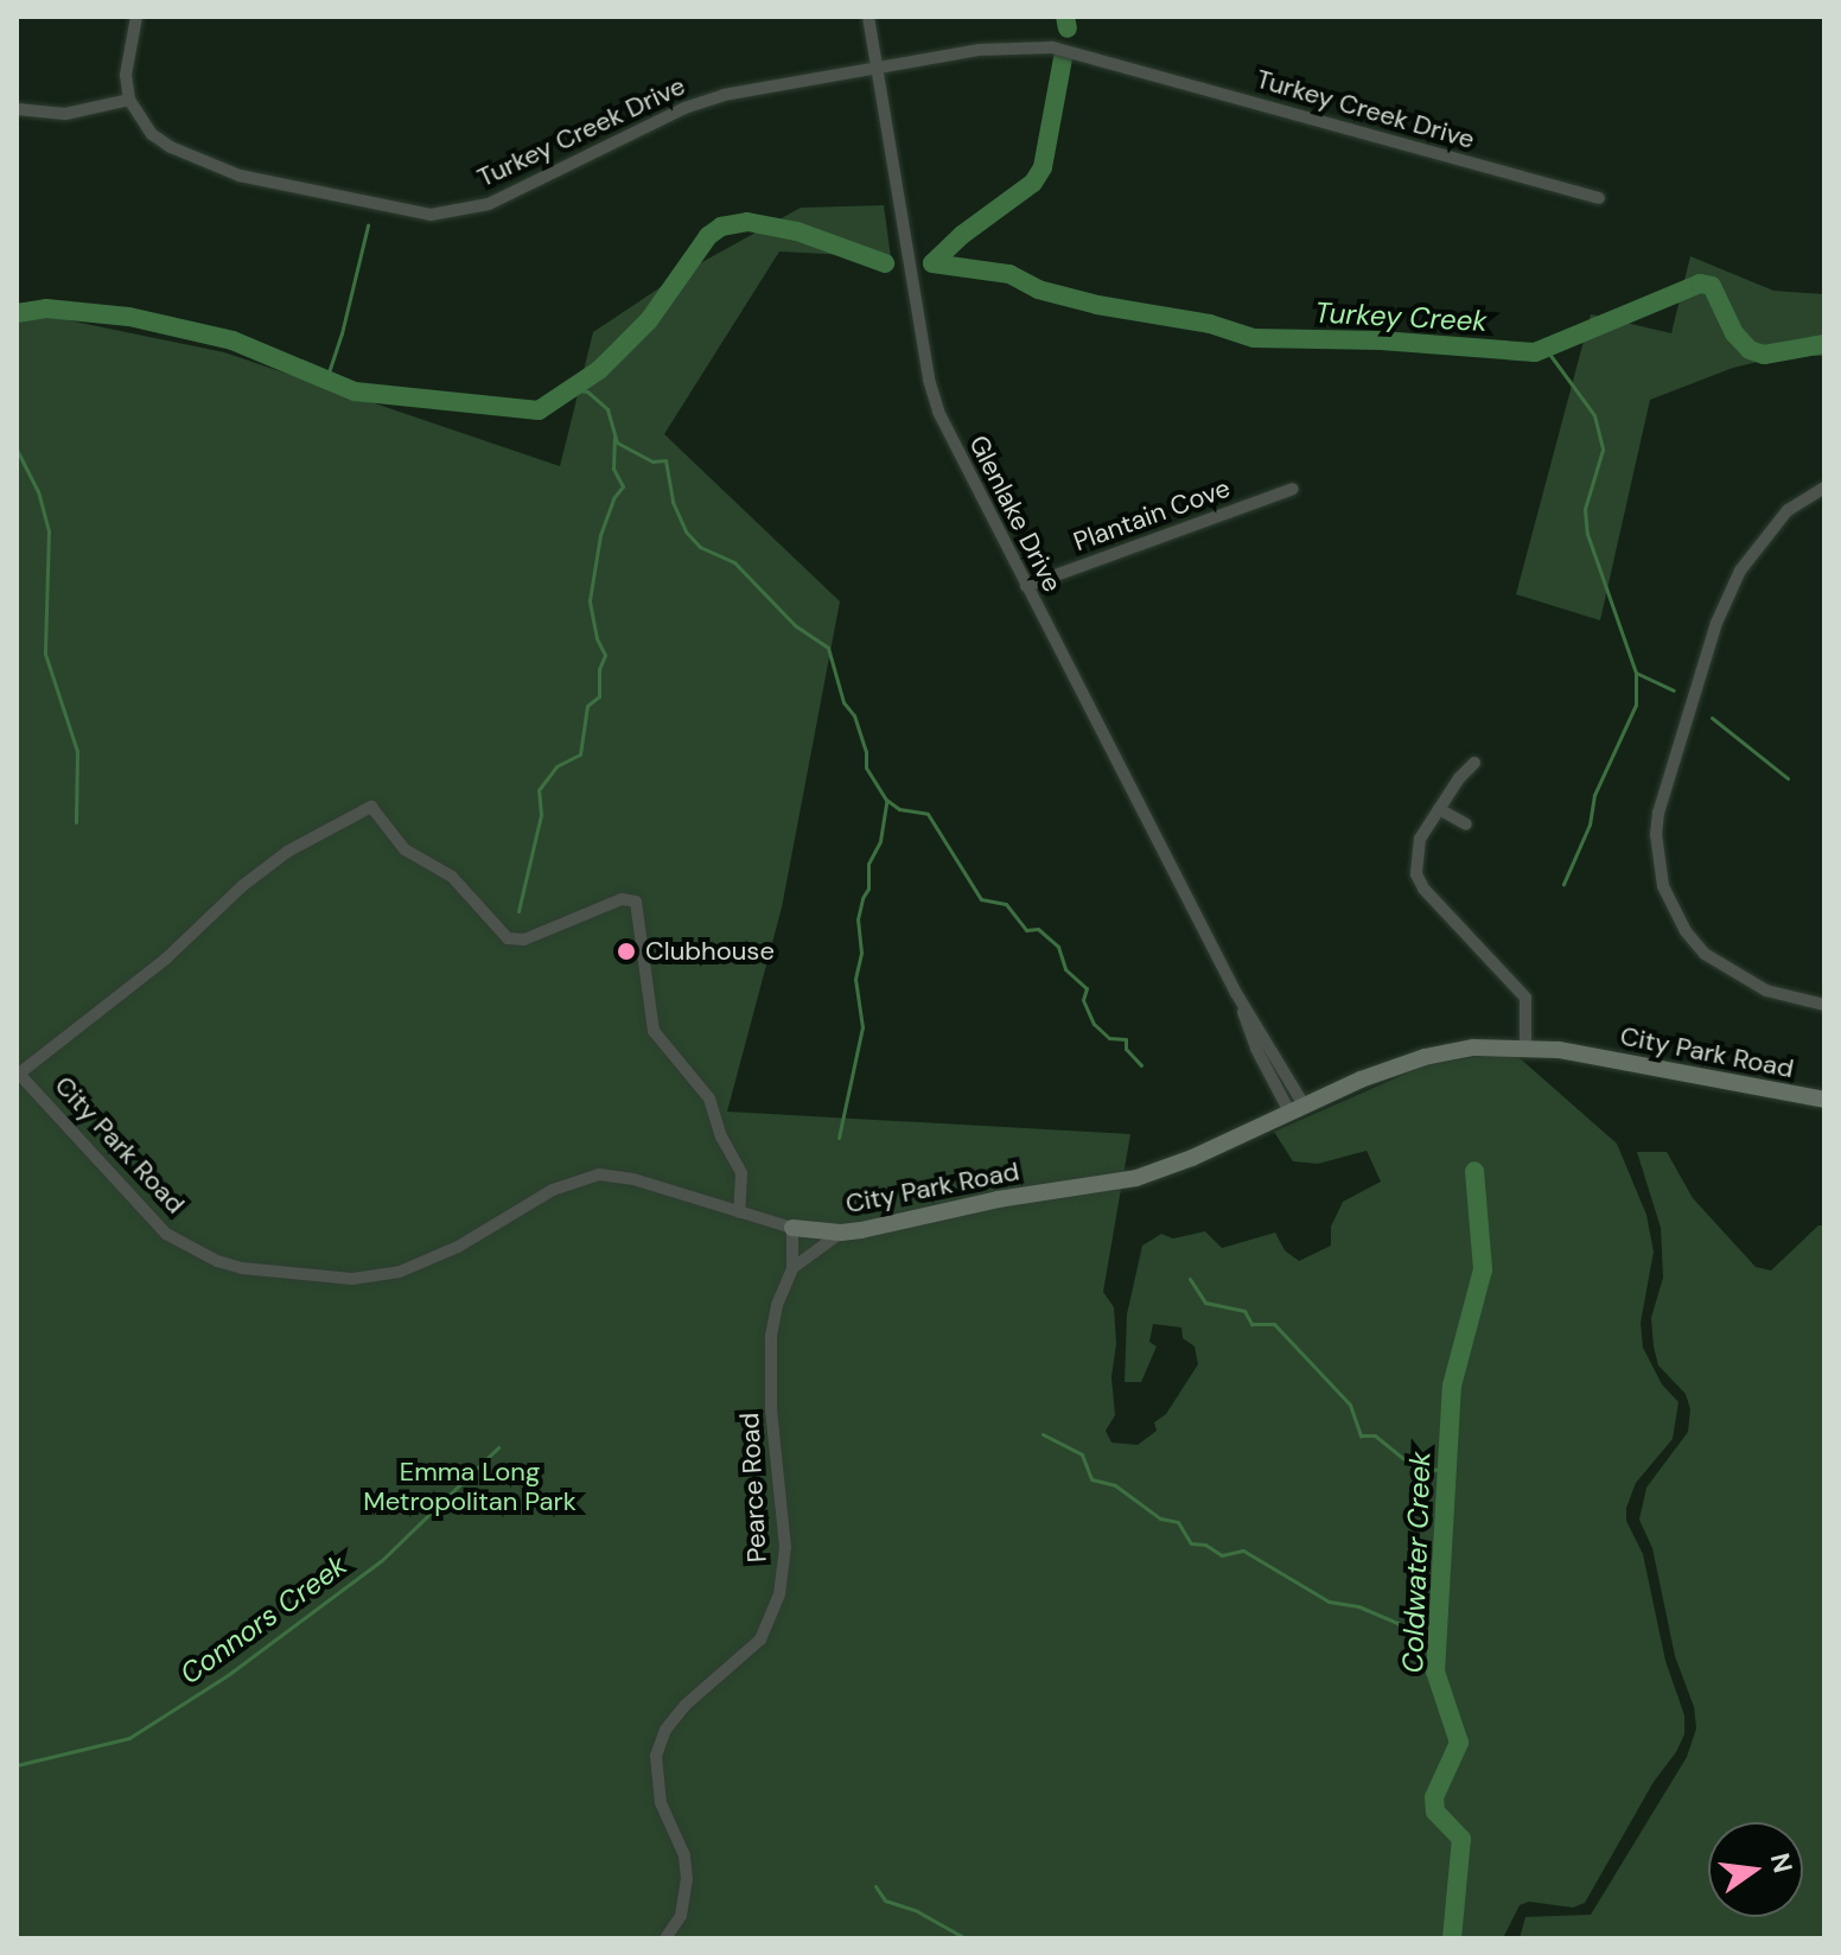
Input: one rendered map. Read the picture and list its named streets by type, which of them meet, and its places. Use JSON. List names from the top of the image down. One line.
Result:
{"streets":{"street":["Turkey Creek Drive","Glenlake Drive","Plantain Cove","City Park Road","Pearce Road"]},"crossings":[["Turkey Creek Drive","Glenlake Drive"],["Glenlake Drive","Plantain Cove"],["Glenlake Drive","City Park Road"]],"water":["Turkey Creek","Coldwater Creek","Connors Creek"],"parks":["Emma Long Metropolitan Park"],"places":["Clubhouse"],"north":"right"}
